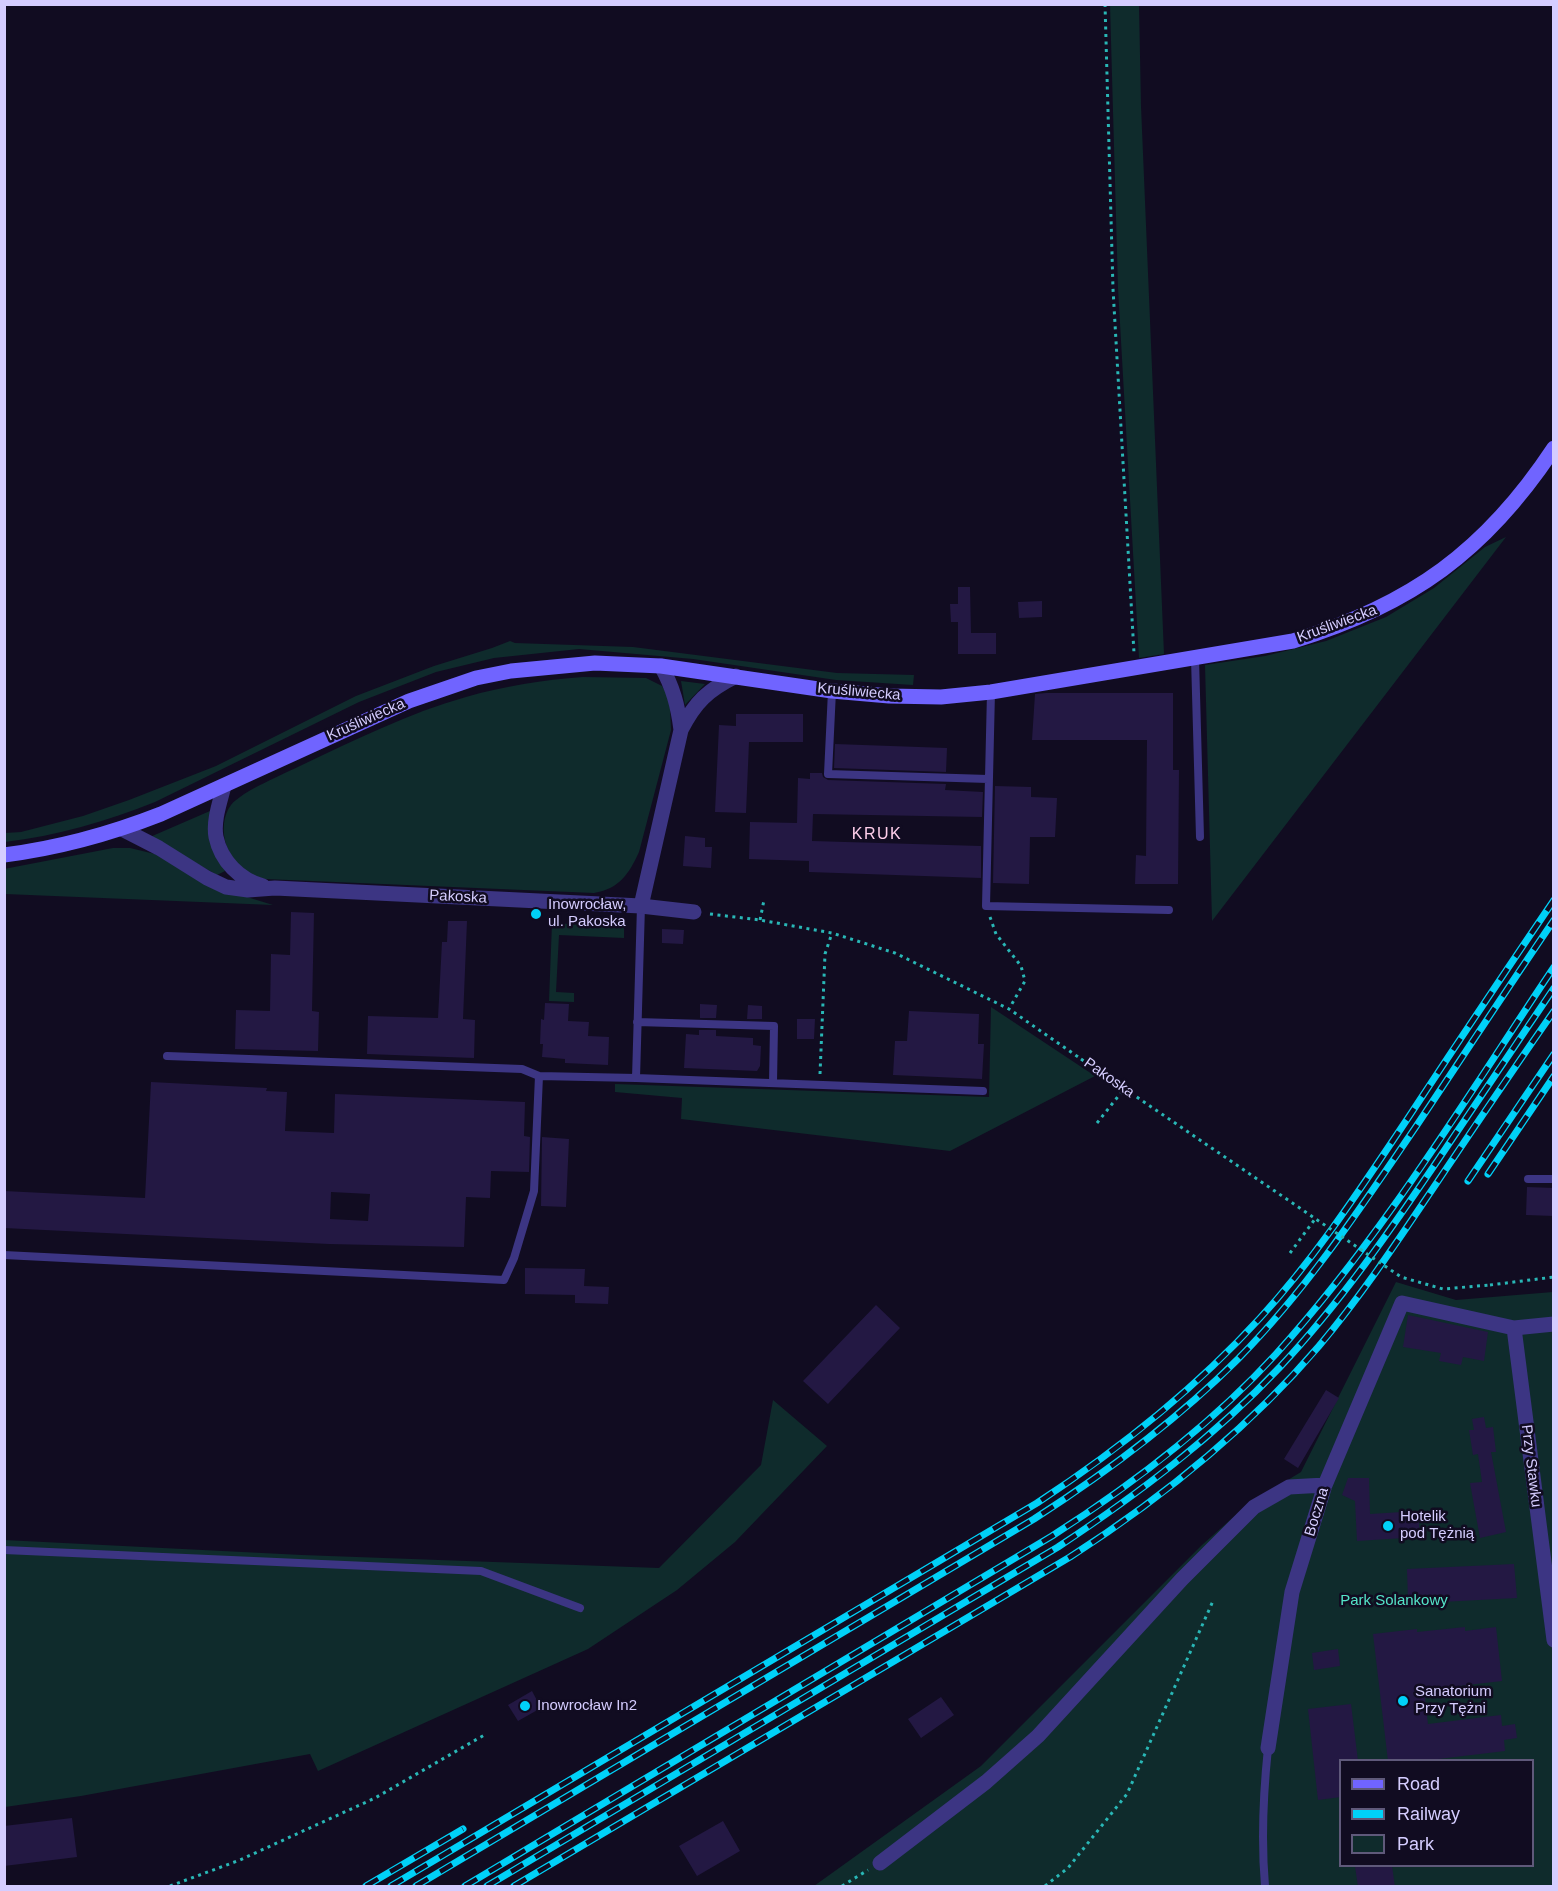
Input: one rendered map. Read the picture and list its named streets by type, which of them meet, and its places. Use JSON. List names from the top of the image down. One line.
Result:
{"streets":{"main road":["Kruśliwiecka"],"street":["Pakoska","Przy Stawku","Boczna"]},"crossings":[["Kruśliwiecka","Pakoska"],["Przy Stawku","Boczna"]],"districts":["KRUK"],"parks":["Park Solankowy"],"places":["Inowrocław, ul. Pakoska","Hotelik pod Tężnią","Sanatorium Przy Tężni","Inowrocław In2"],"legend":["Road","Railway","Park"]}
